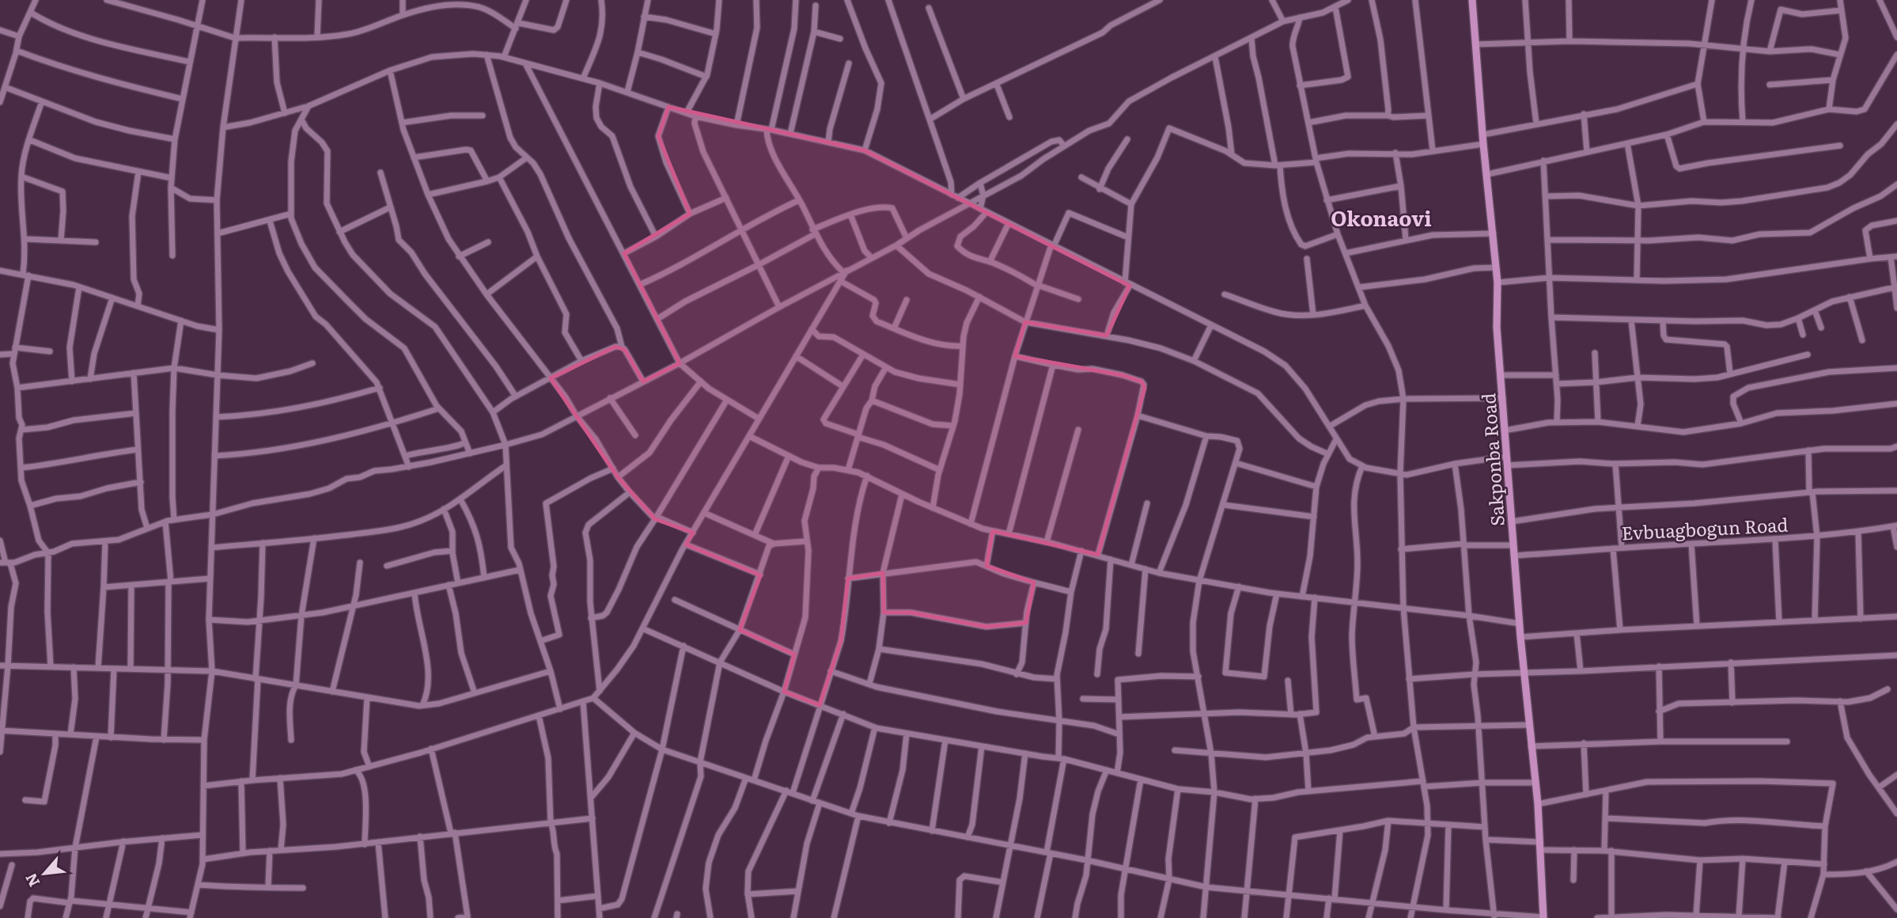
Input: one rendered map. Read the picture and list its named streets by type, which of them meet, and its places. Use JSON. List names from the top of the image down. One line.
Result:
{"streets":{"main road":["Sakponba Road"],"street":["Evbuagbogun Road"]},"crossings":[["Sakponba Road","Evbuagbogun Road"]],"districts":["Okonaovi"],"north":"bottom left"}
